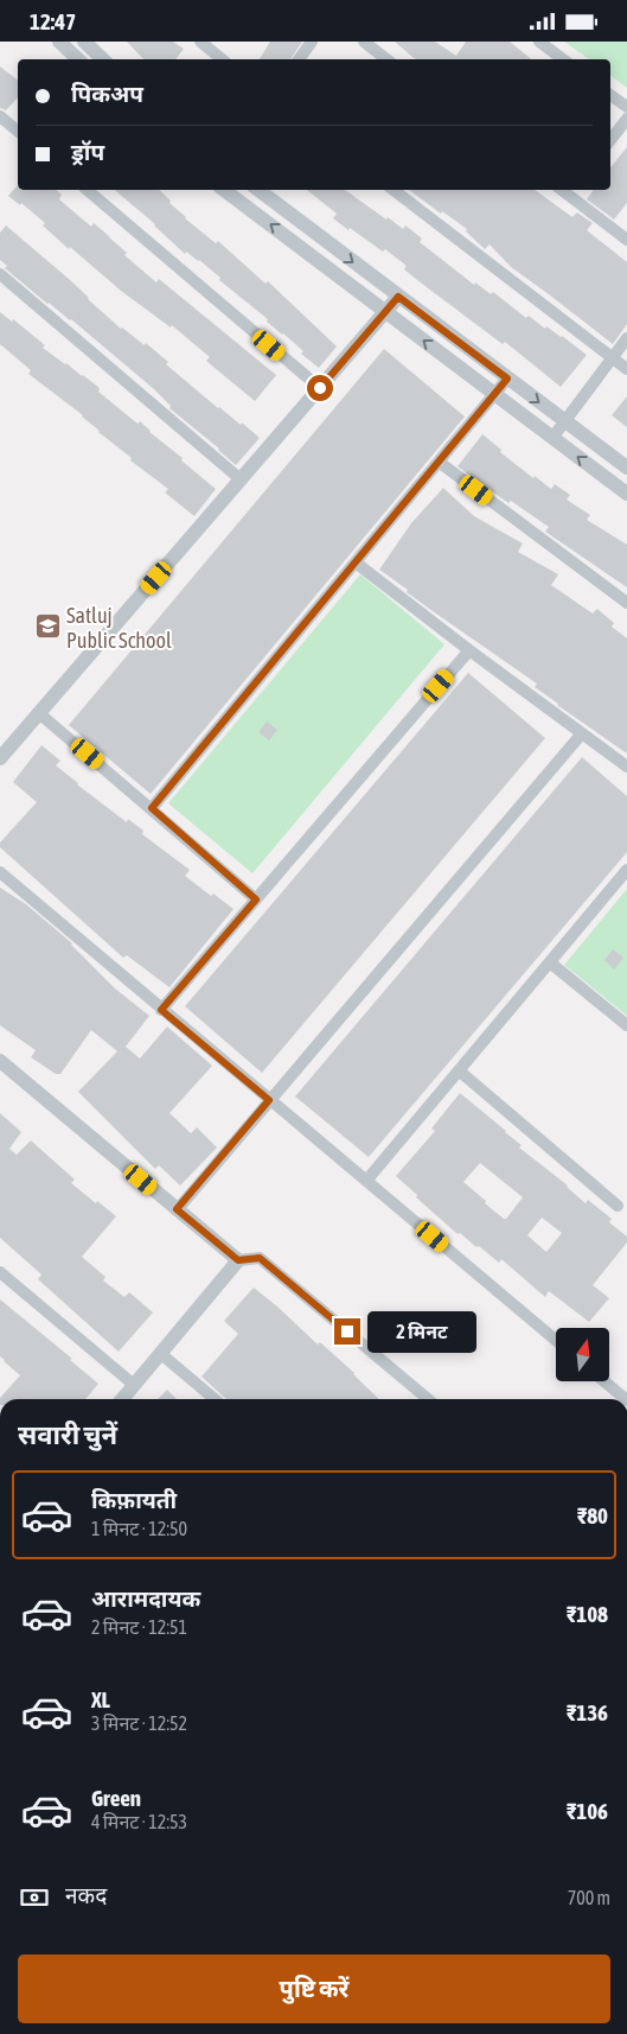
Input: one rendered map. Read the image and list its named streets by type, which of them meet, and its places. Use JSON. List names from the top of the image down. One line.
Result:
{"places":{"school or university":["Satluj Public School"]},"north":"top","page":{"status":"12:47","banner":["पिकअप","ड्रॉप"],"bubble":"2 मिनट","heading":"सवारी चुनें","list":[{"name":"किफ़ायती","note":"1 मिनट · 12:50","value":"₹80"},{"name":"आरामदायक","note":"2 मिनट · 12:51","value":"₹108"},{"name":"XL","note":"3 मिनट · 12:52","value":"₹136"},{"name":"Green","note":"4 मिनट · 12:53","value":"₹106"}],"pay":["नकद","700 m"],"buttons":"पुष्टि करें"}}
